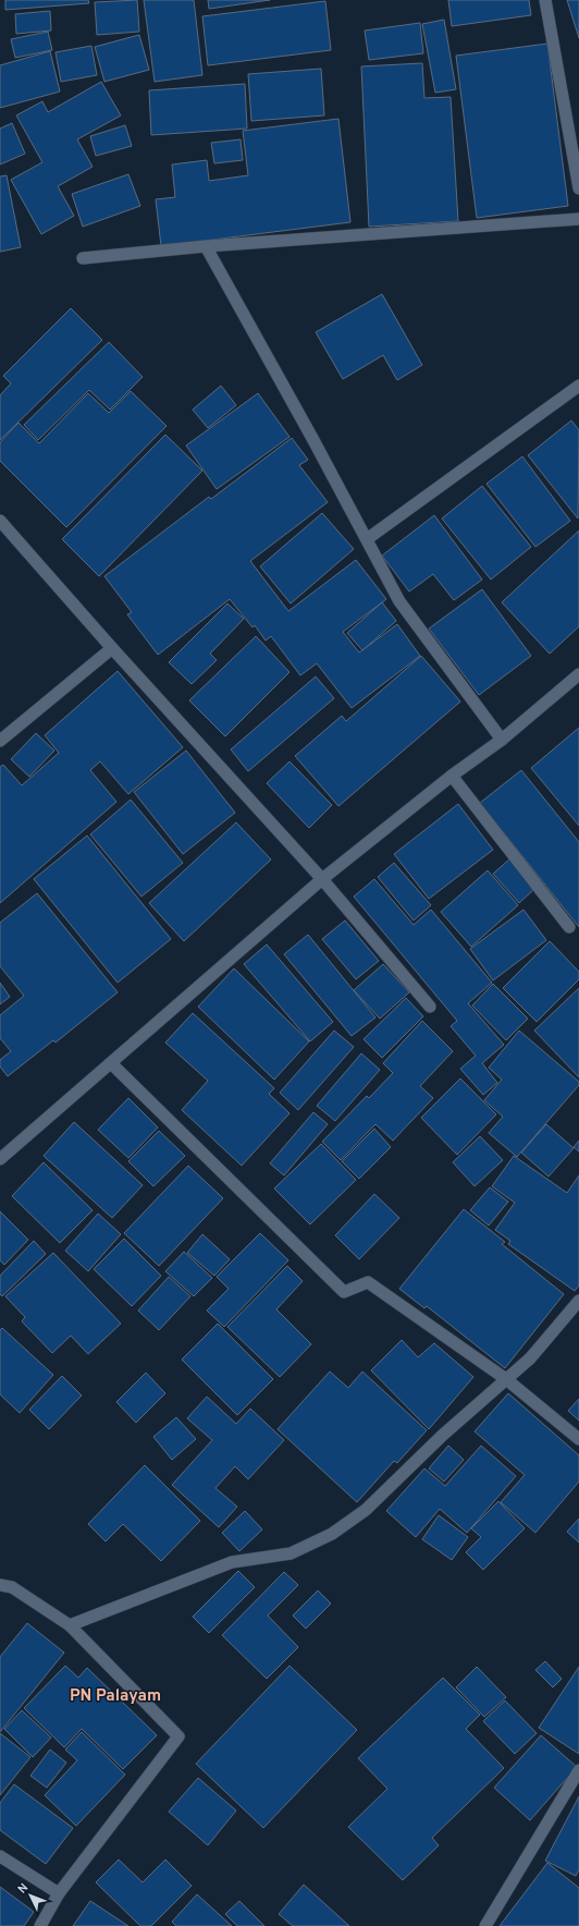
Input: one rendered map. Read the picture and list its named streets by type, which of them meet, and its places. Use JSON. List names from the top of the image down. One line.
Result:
{"districts":["PN Palayam"],"north":"top left"}
